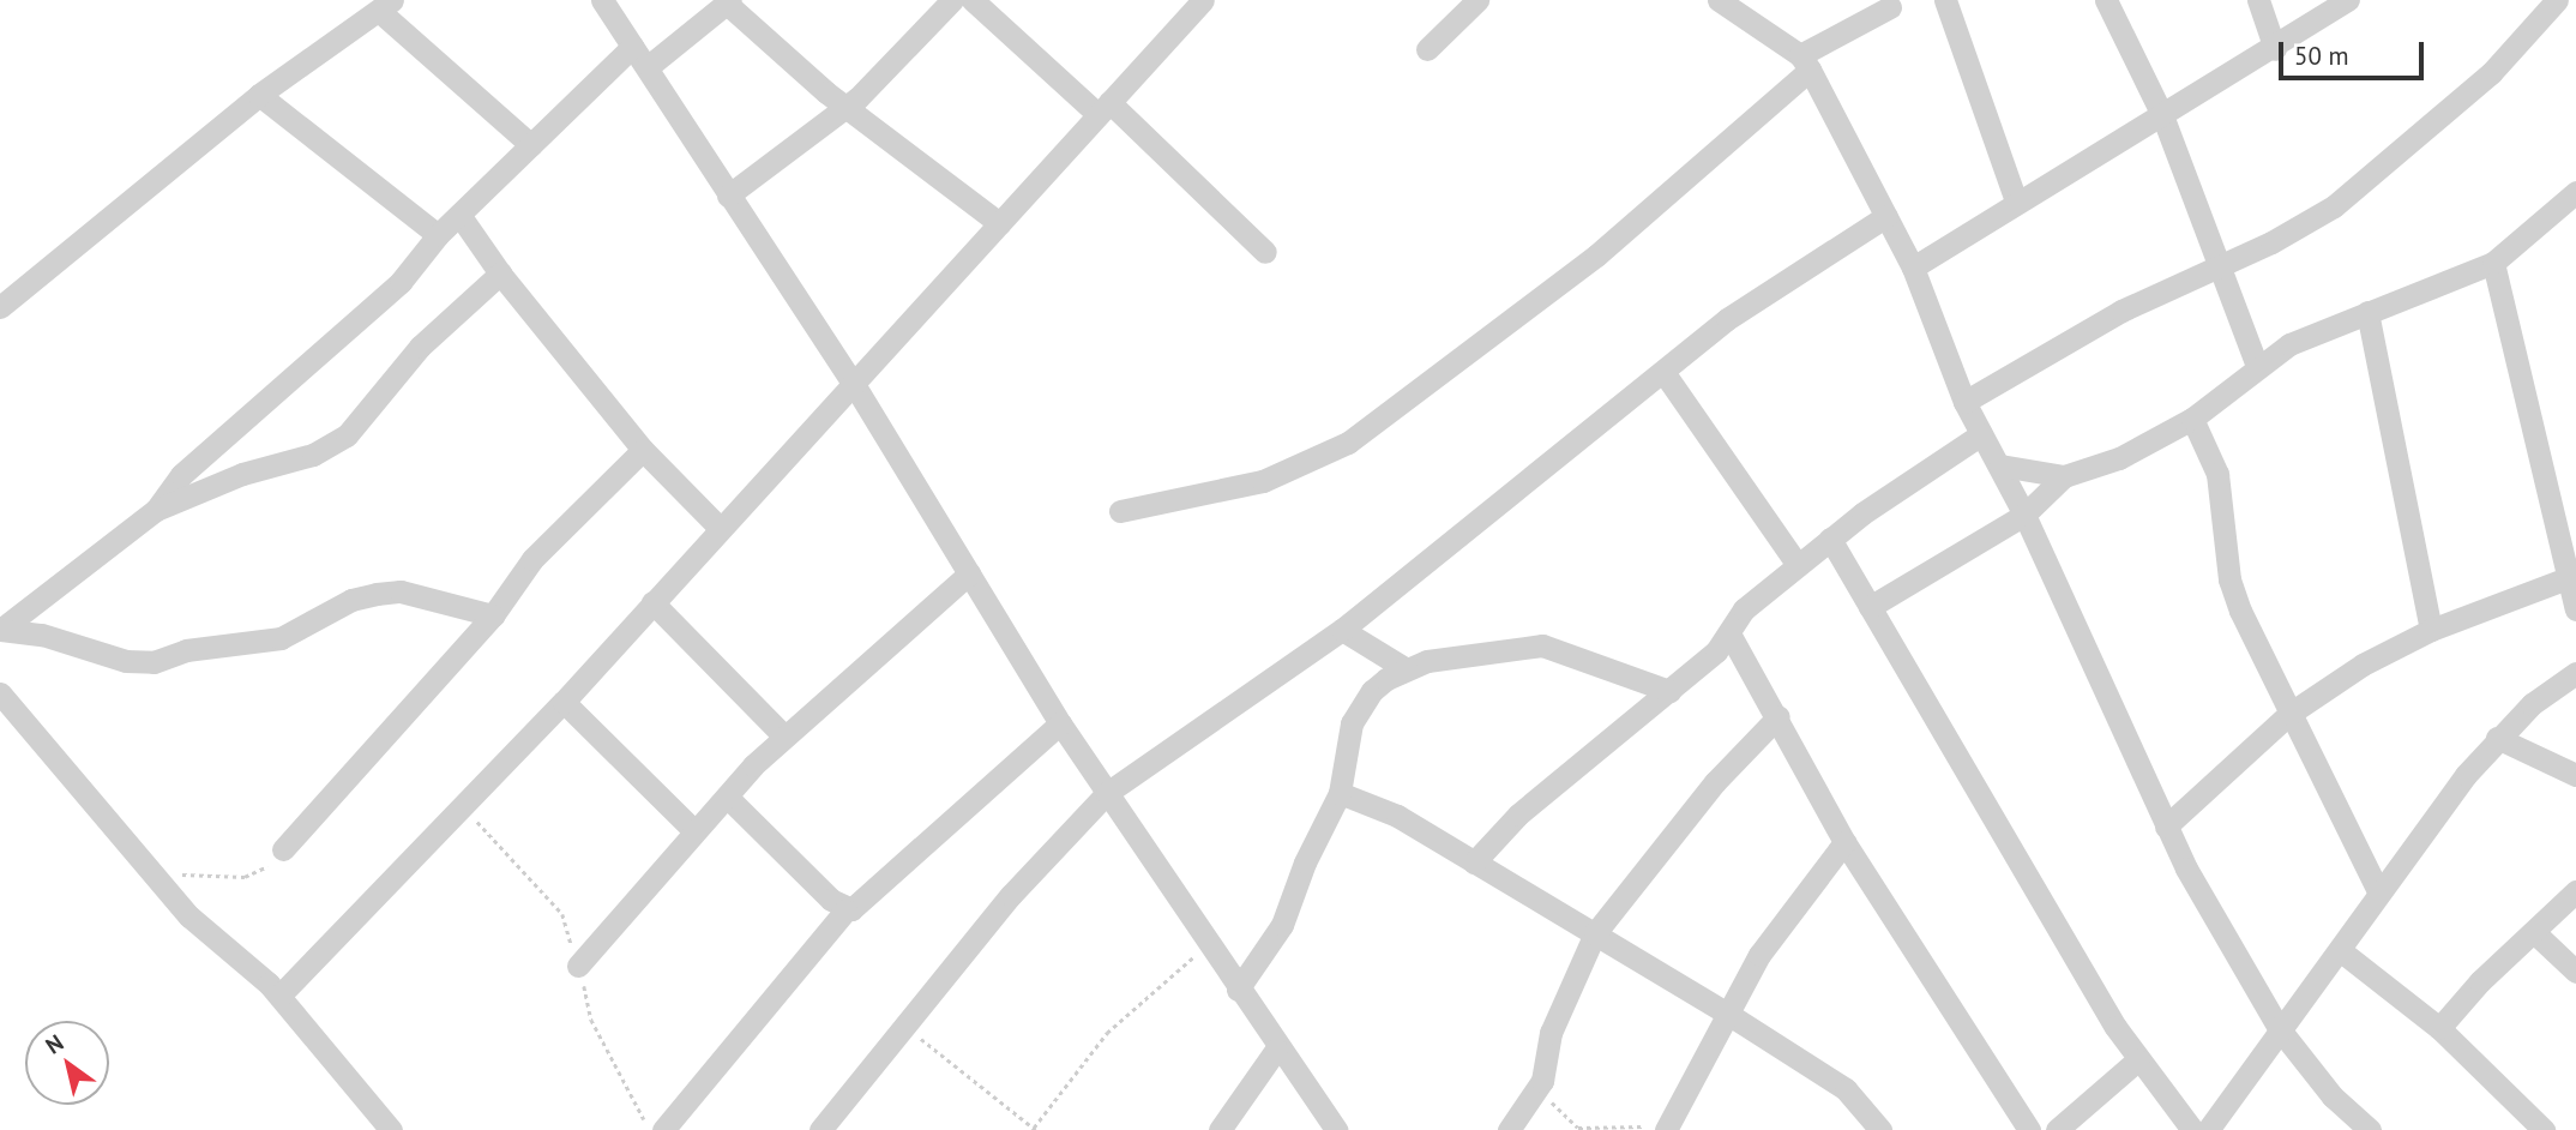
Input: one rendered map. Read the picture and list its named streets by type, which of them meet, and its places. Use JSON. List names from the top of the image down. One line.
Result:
{"scale_bar":"50 m","north":"top left"}
